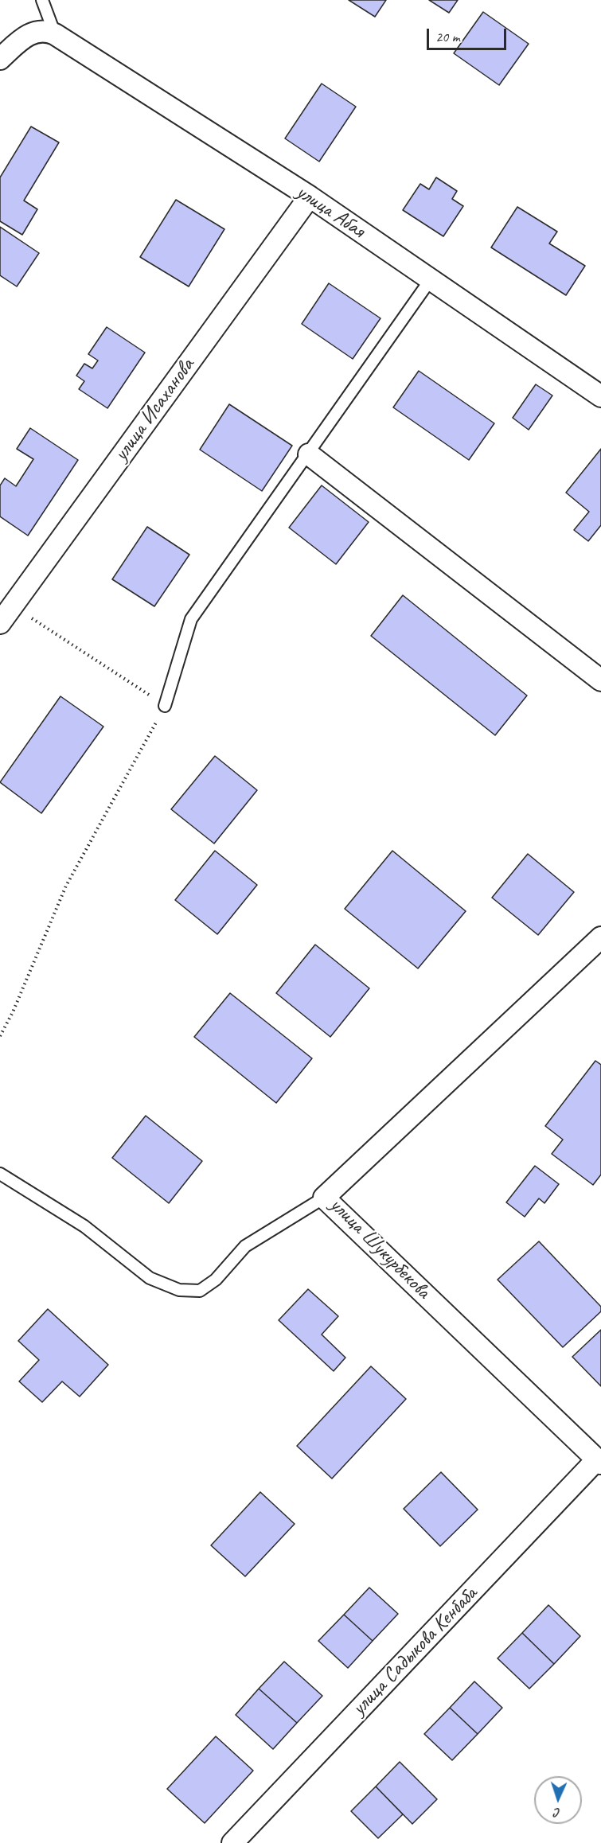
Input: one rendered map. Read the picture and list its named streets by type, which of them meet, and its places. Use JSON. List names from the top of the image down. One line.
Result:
{"streets":{"street":["улица Абая","улица Исаханова","улица Шукурбекова","улица Садыкова Кенбаба"]},"crossings":[["улица Абая","улица Исаханова"],["улица Шукурбекова","улица Садыкова Кенбаба"]],"scale_bar":"20 m","north":"bottom"}
